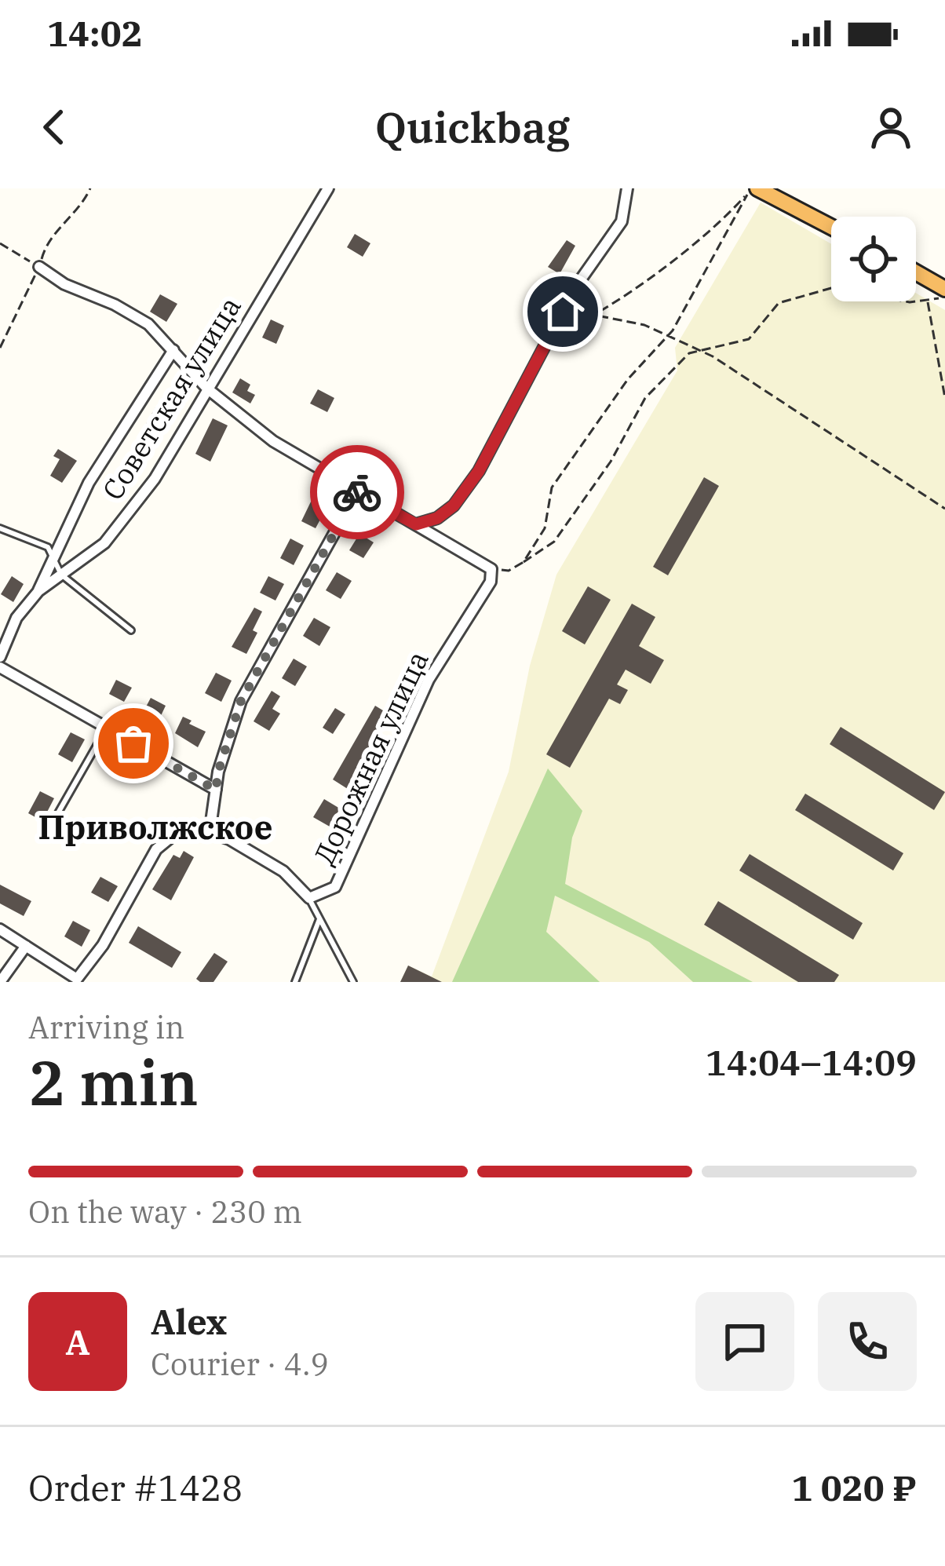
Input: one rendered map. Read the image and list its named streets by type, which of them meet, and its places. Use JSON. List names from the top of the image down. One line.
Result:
{"streets":{"street":["Советская улица","Дорожная улица"]},"districts":["Приволжское"],"page":{"status":"14:02","header":"Quickbag","heading":["2 min","Arriving in","14:04–14:09"],"panel":["Alex","Courier · 4.9","Order #1428","1 020 ₽"],"bar":"On the way · 230 m","round":"A"}}
